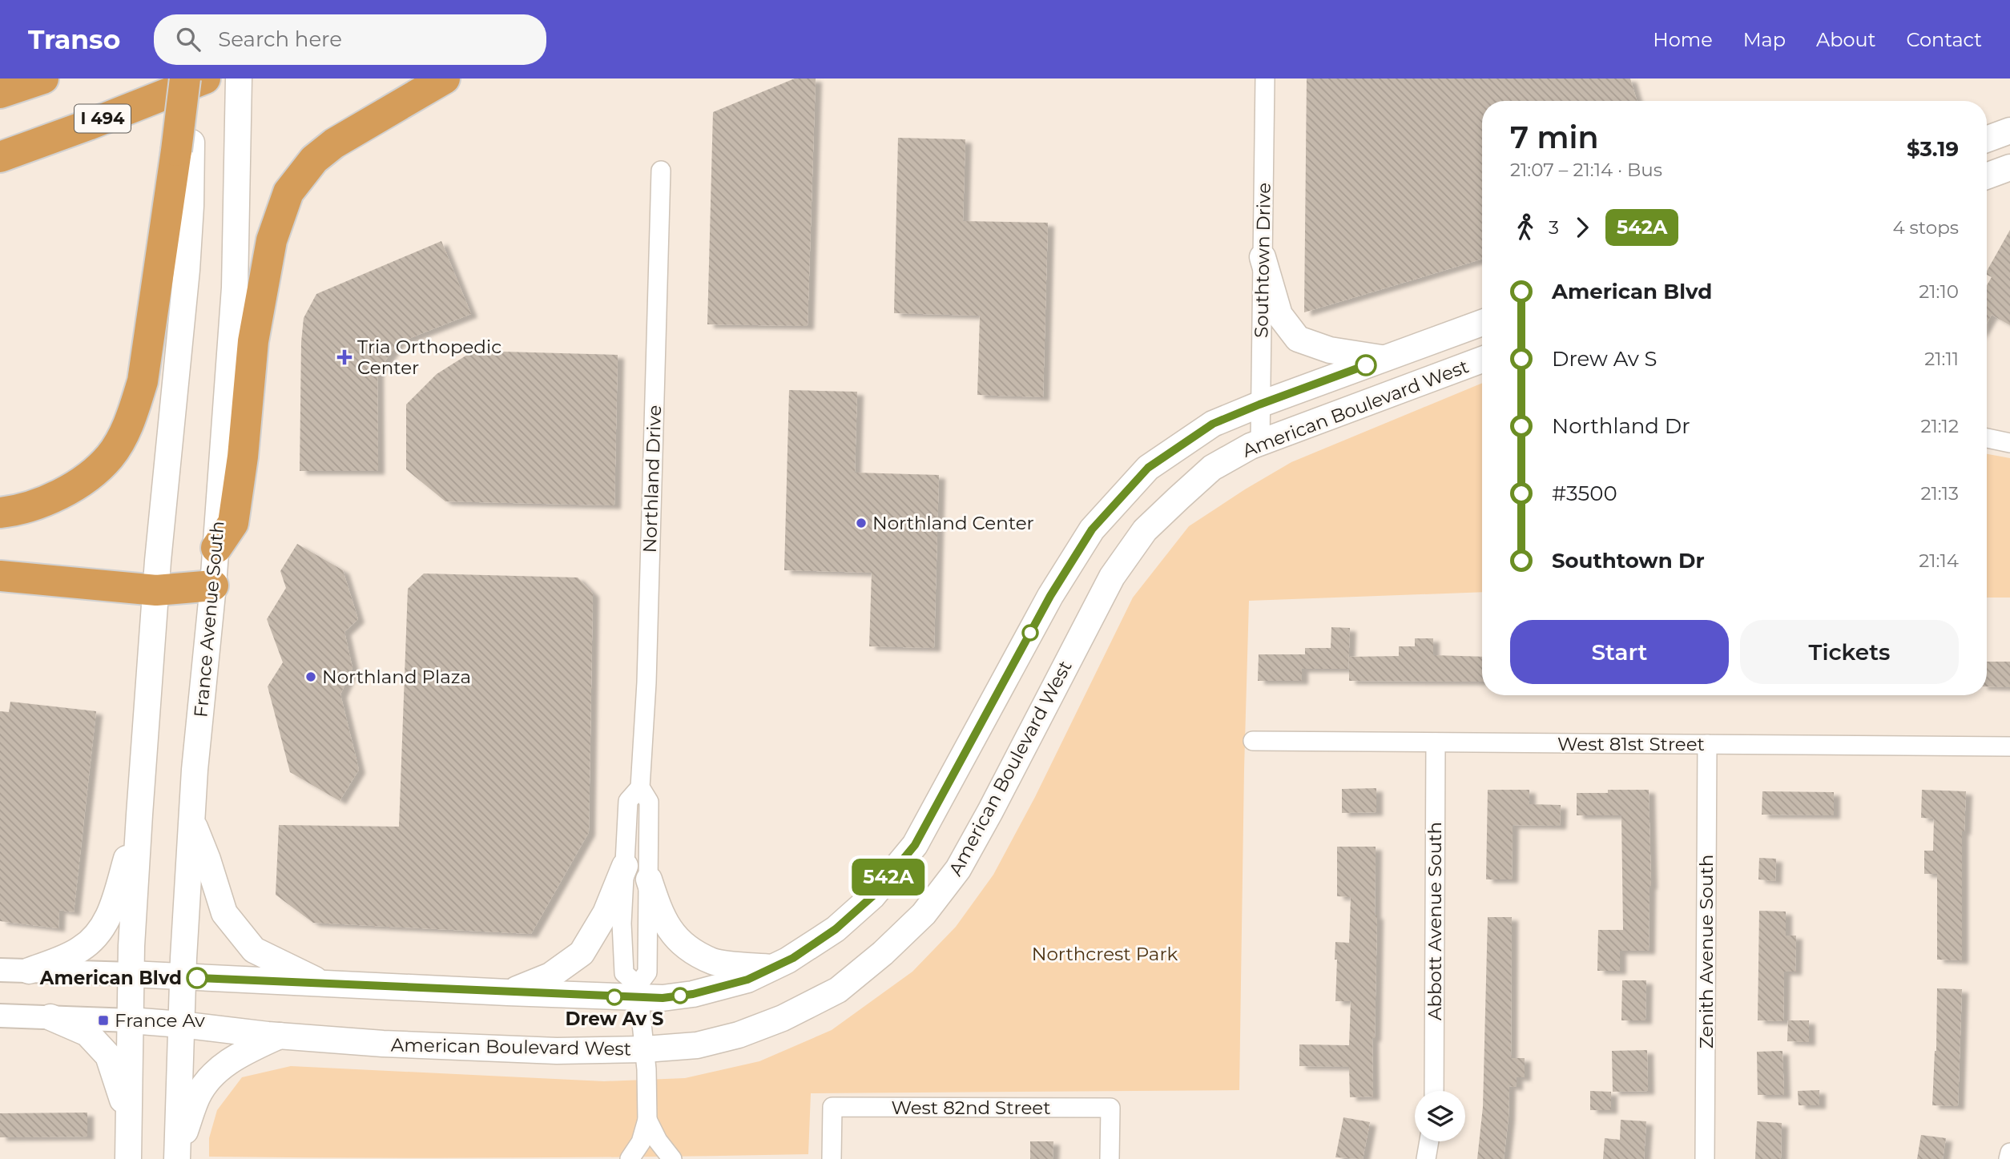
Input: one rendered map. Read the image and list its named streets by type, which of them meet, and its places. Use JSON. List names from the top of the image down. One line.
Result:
{"streets":{"highway":["I 494"],"main road":["American Boulevard West","France Avenue South"],"street":["Southtown Drive","Northland Drive","West 81st Street","Abbott Avenue South","Zenith Avenue South","West 82nd Street"]},"crossings":[["Southtown Drive","American Boulevard West"],["American Boulevard West","Northland Drive"],["American Boulevard West","France Avenue South"],["West 81st Street","Abbott Avenue South"],["West 81st Street","Zenith Avenue South"]],"parks":["Northcrest Park"],"places":{"health":["Tria Orthopedic Center"],"other":["Northland Center","Northland Plaza","American Blvd","Drew Av S"],"transit":["France Av"]},"lines":["bus line 542A"],"page":{"header":"Transo","search":"Search here","nav":["Home","Map","About","Contact"],"on_map":"542A","heading":["7 min","21:07 – 21:14 · Bus","$3.19"],"legs":["3","542A","4 stops"],"list":[{"name":"American Blvd","value":"21:10"},{"name":"Drew Av S","value":"21:11"},{"name":"Northland Dr","value":"21:12"},{"name":"#3500","value":"21:13"},{"name":"Southtown Dr","value":"21:14"}],"buttons":["Start","Tickets"]}}
